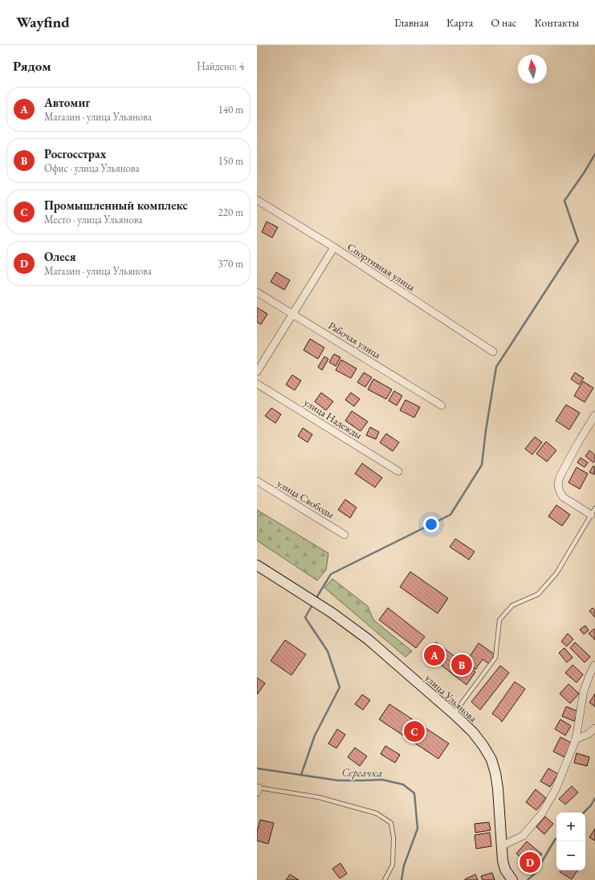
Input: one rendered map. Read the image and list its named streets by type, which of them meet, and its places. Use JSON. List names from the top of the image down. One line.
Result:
{"streets":{"main road":["улица Ульянова"],"street":["Спортивная улица","Рабочая улица","улица Надежды","улица Свободы"]},"water":["Сергачка"],"north":"top","page":{"header":"Wayfind","nav":["Главная","Карта","О нас","Контакты"],"heading":["Рядом","Найдено: 4"],"list":[{"mark":"A","name":"Автомиг","note":"Магазин · улица Ульянова","value":"140 m"},{"mark":"B","name":"Росгосстрах","note":"Офис · улица Ульянова","value":"150 m"},{"mark":"C","name":"Промышленный комплекс","note":"Место · улица Ульянова","value":"220 m"},{"mark":"D","name":"Олеся","note":"Магазин · улица Ульянова","value":"370 m"}],"pins":["A","B","C","D"],"map_buttons":["+","−"]}}
